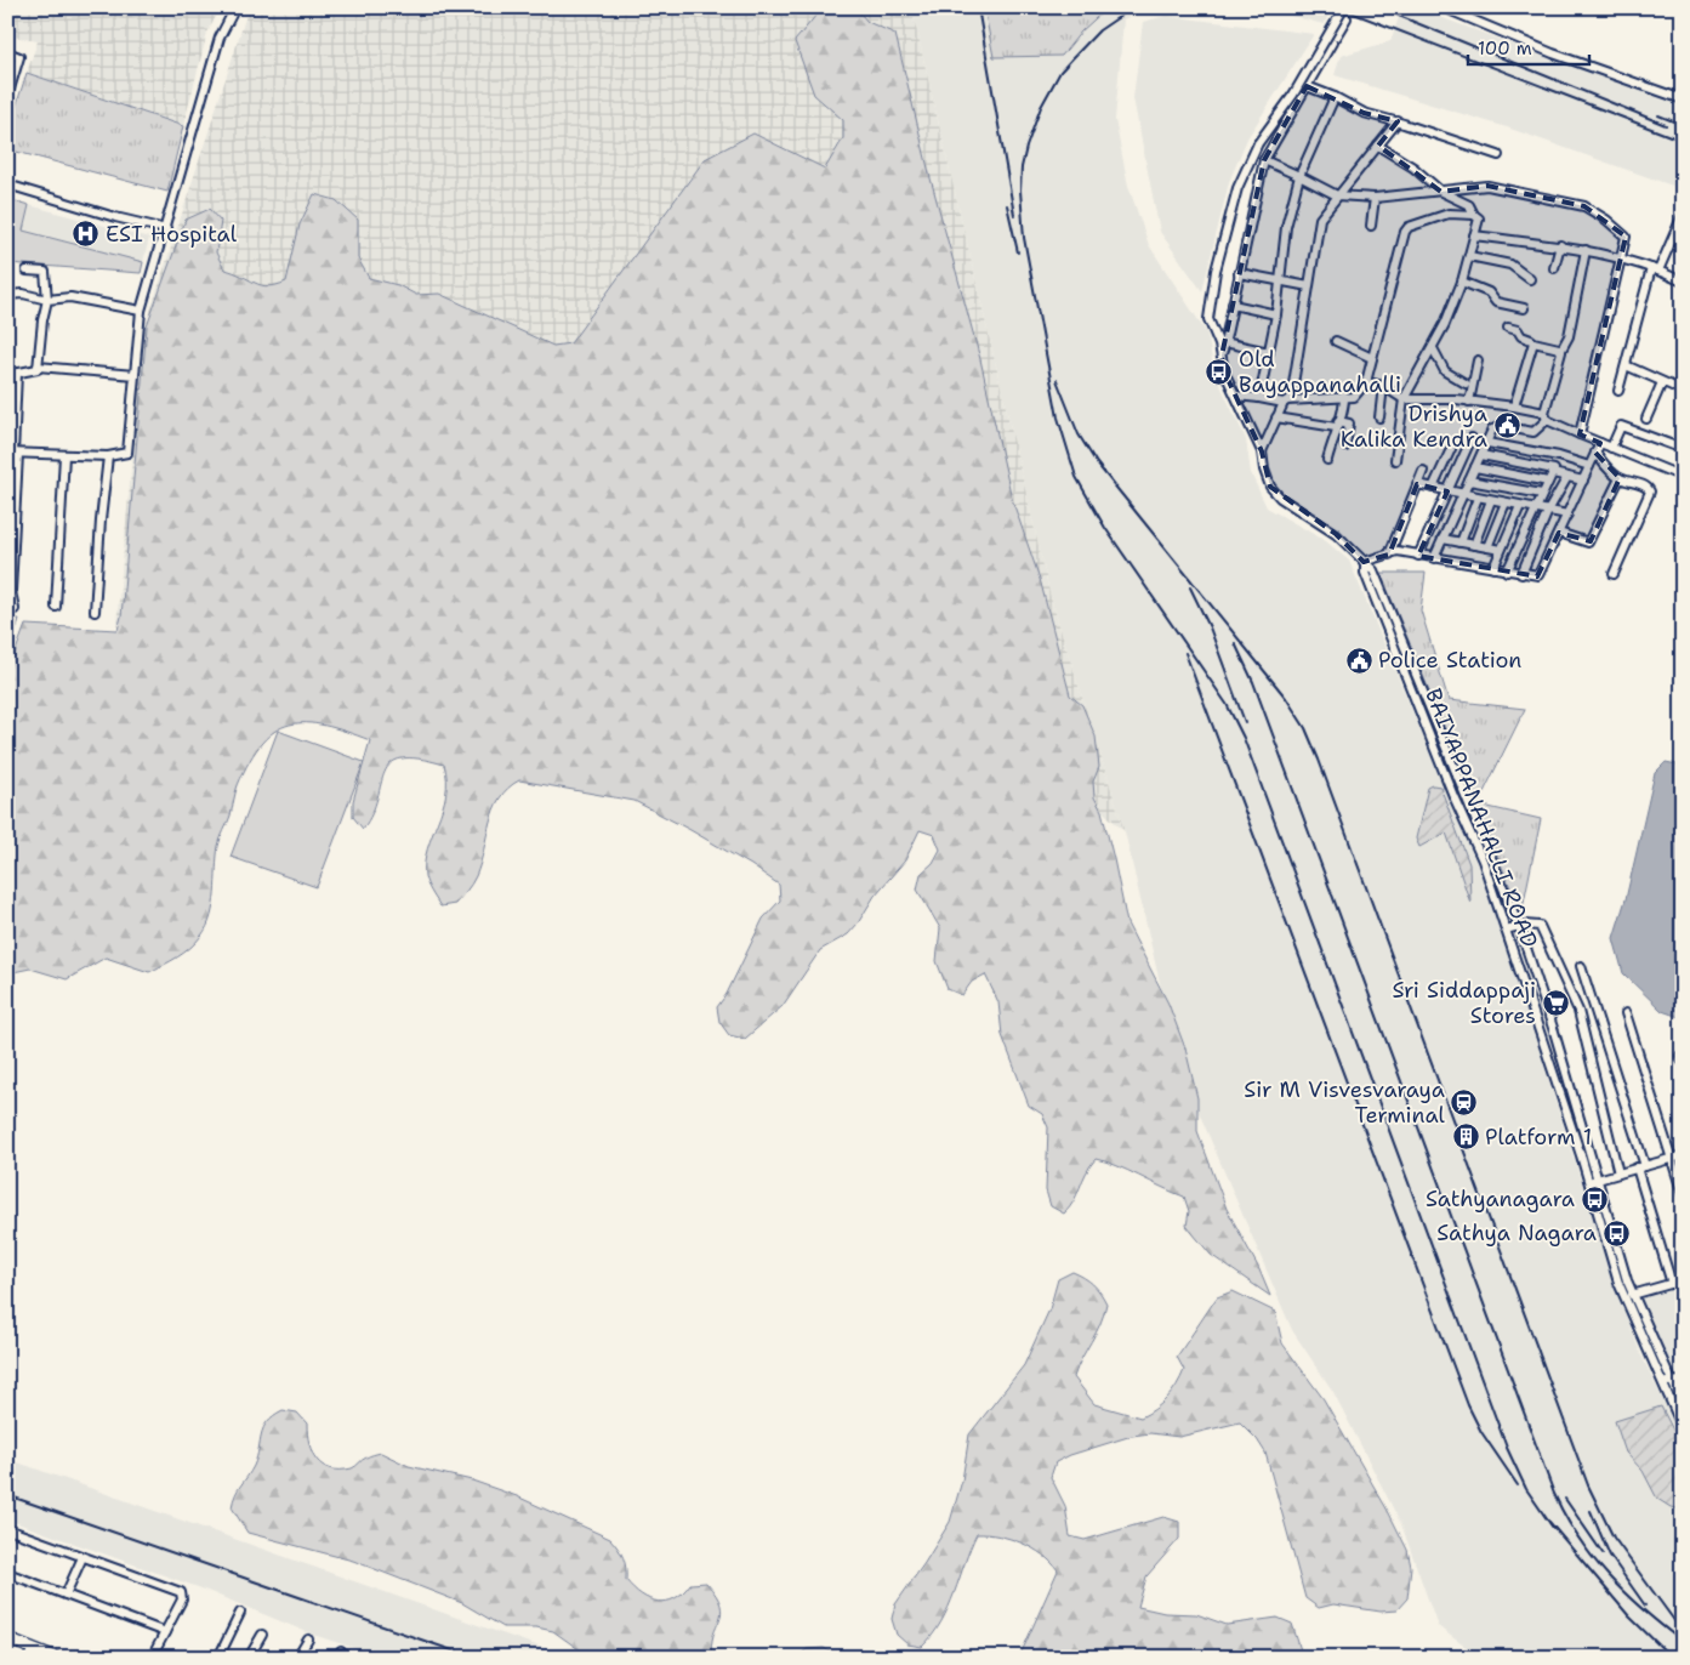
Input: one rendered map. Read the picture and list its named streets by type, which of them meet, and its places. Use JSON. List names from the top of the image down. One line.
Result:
{"streets":{"street":["BAIYAPPANAHALLI ROAD"]},"places":{"hospital":["ESI Hospital"],"bus stop":["Old Bayappanahalli","Sathyanagara","Sathya Nagara"],"public building":["Drishya Kalika Kendra","Police Station"],"supermarket":["Sri Siddappaji Stores"],"station":["Sir M Visvesvaraya Terminal"],"building":["Platform 1"]},"scale_bar":"100 m"}
